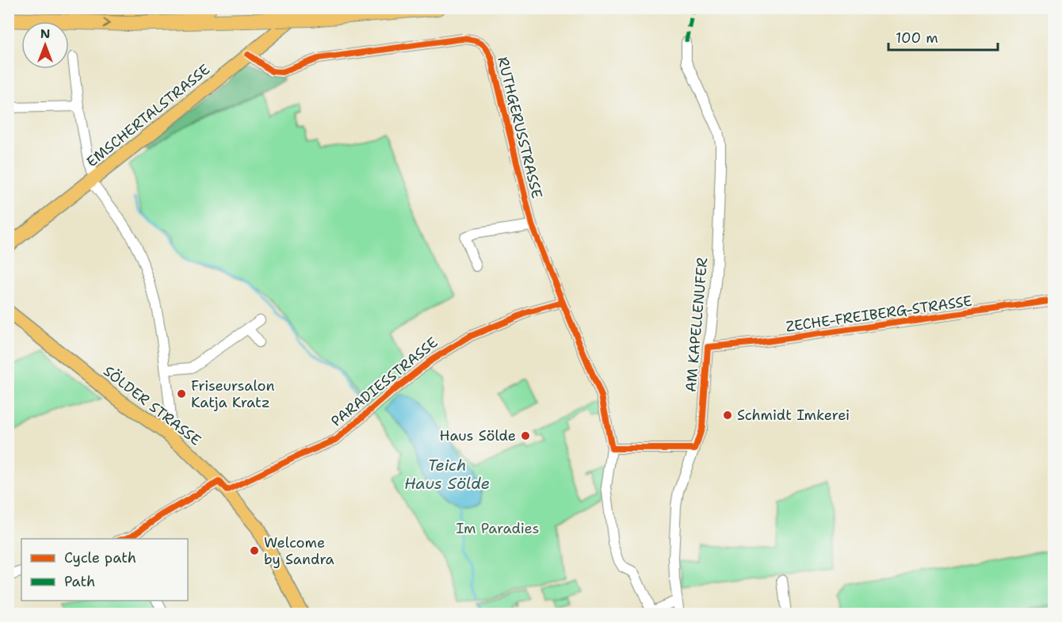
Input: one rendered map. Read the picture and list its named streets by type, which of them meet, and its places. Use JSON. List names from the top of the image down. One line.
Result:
{"streets":{"main road":["EMSCHERTALSTRASSE","SÖLDER STRASSE"],"street":["RUTHGERUSSTRASSE","ZECHE-FREIBERG-STRASSE","AM KAPELLENUFER","PARADIESSTRASSE"]},"crossings":[["EMSCHERTALSTRASSE","RUTHGERUSSTRASSE"],["RUTHGERUSSTRASSE","PARADIESSTRASSE"],["ZECHE-FREIBERG-STRASSE","AM KAPELLENUFER"],["PARADIESSTRASSE","SÖLDER STRASSE"]],"water":["Teich Haus Sölde"],"parks":["Im Paradies"],"places":["Friseursalon Katja Kratz","Schmidt Imkerei","Haus Sölde","Welcome by Sandra"],"legend":["Cycle path","Path"],"scale_bar":"100 m","north":"top"}
